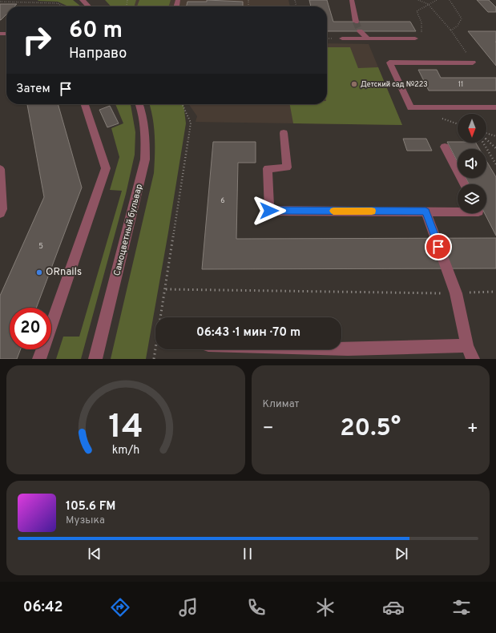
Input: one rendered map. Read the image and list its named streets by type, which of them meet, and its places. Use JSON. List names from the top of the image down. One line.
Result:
{"streets":{"street":["Самоцветный бульвар"]},"places":["Детский сад №223","ORnails"],"house_numbers":["11","6","5"],"north":"bottom","page":{"turn":["60 m","Направо"],"then":"Затем","limit":"20","trip":"06:43 · 1 мин · 70 m","tile":"Климат","heat":["−","20.5°","+"],"song":["105.6 FM","Музыка"],"tabs":"06:42","gauge":["14","km/h"]}}
